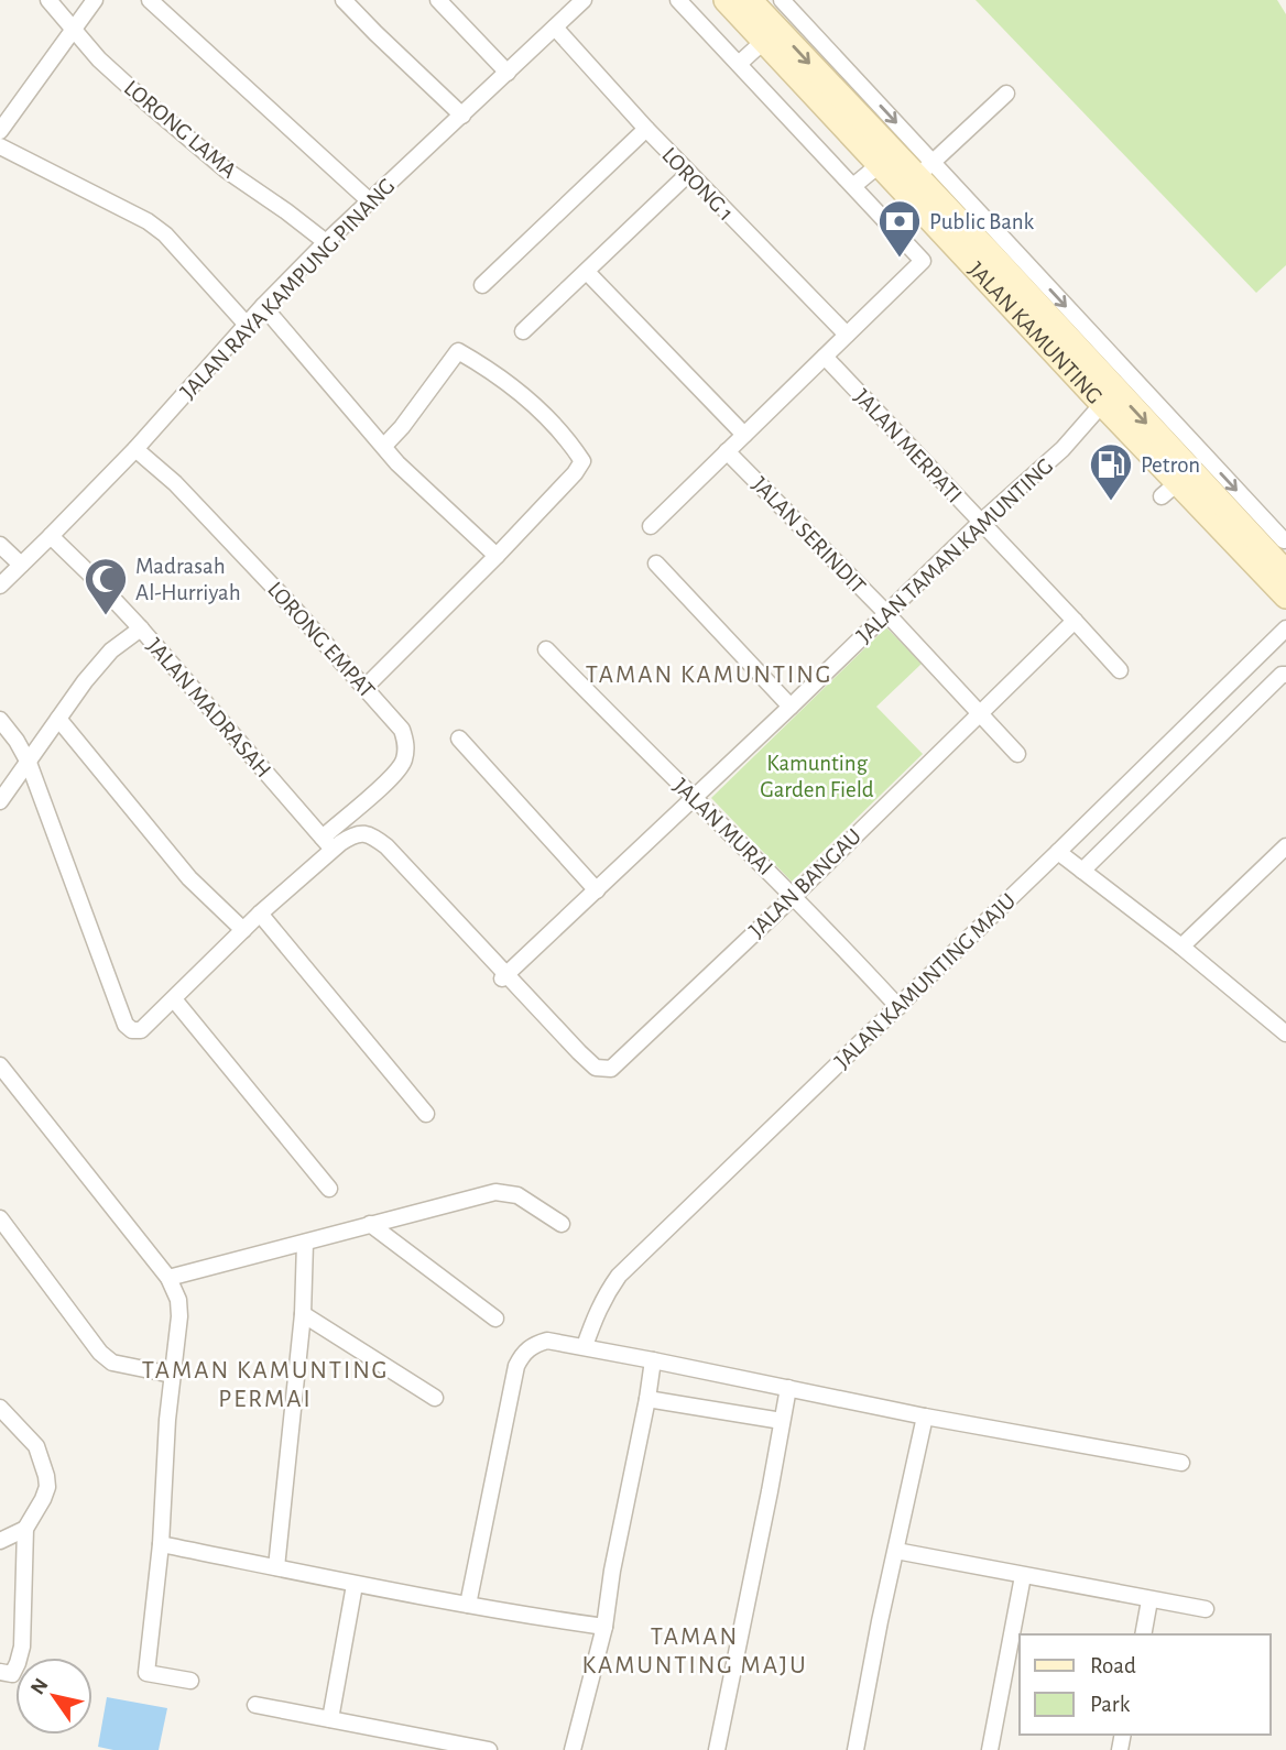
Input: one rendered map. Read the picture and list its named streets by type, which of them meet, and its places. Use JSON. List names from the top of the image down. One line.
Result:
{"streets":{"main road":["JALAN KAMUNTING"],"street":["LORONG LAMA","LORONG 1","JALAN RAYA KAMPUNG PINANG","JALAN MERPATI","JALAN SERINDIT","JALAN TAMAN KAMUNTING","LORONG EMPAT","JALAN MADRASAH","JALAN MURAI","JALAN BANGAU","JALAN KAMUNTING MAJU"]},"crossings":[["LORONG LAMA","JALAN RAYA KAMPUNG PINANG"],["LORONG 1","JALAN RAYA KAMPUNG PINANG"],["JALAN RAYA KAMPUNG PINANG","LORONG EMPAT"],["JALAN RAYA KAMPUNG PINANG","JALAN MADRASAH"],["JALAN KAMUNTING","JALAN TAMAN KAMUNTING"],["JALAN MERPATI","JALAN TAMAN KAMUNTING"],["JALAN MERPATI","JALAN BANGAU"],["JALAN SERINDIT","JALAN TAMAN KAMUNTING"],["JALAN SERINDIT","JALAN BANGAU"],["JALAN TAMAN KAMUNTING","JALAN MURAI"],["JALAN TAMAN KAMUNTING","JALAN BANGAU"],["LORONG EMPAT","JALAN MADRASAH"],["JALAN MURAI","JALAN BANGAU"],["JALAN MURAI","JALAN KAMUNTING MAJU"]],"districts":["TAMAN KAMUNTING","TAMAN KAMUNTING PERMAI","TAMAN KAMUNTING MAJU"],"parks":["Kamunting Garden Field"],"places":{"bank":["Public Bank"],"fuel station":["Petron"],"mosque":["Madrasah Al-Hurriyah"]},"legend":["Road","Park"],"north":"top left"}
